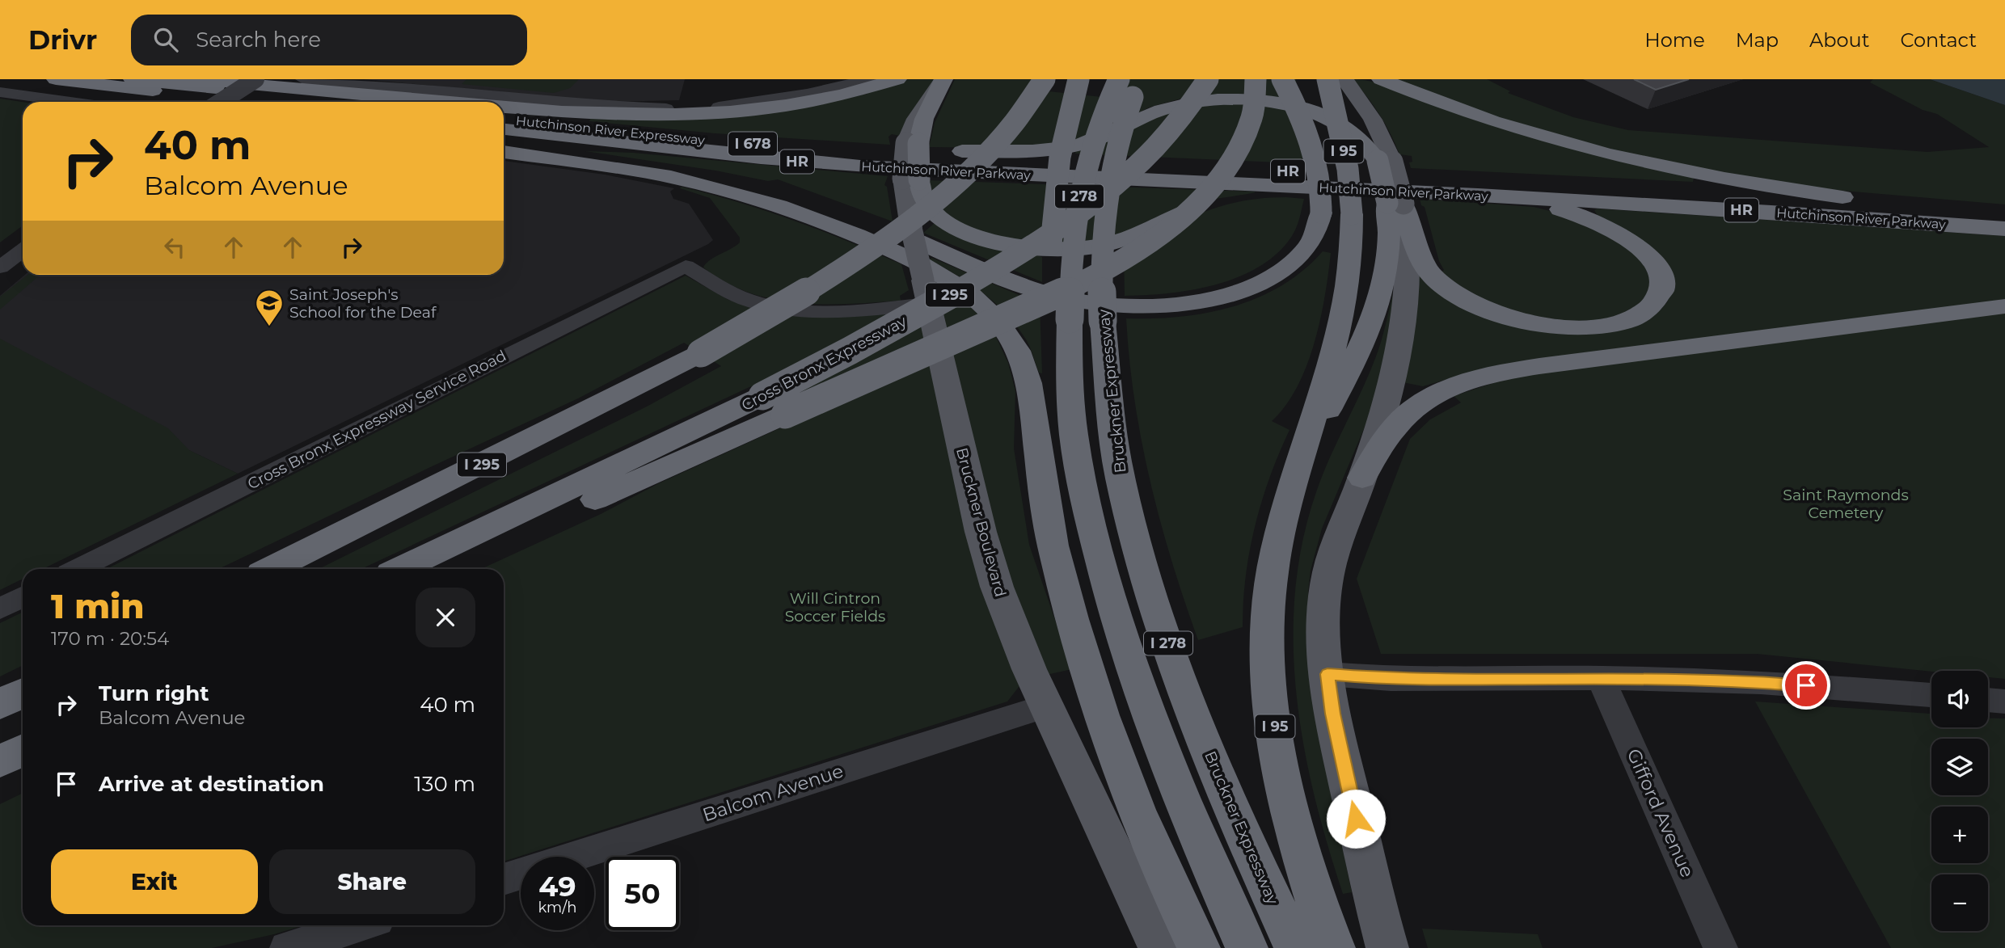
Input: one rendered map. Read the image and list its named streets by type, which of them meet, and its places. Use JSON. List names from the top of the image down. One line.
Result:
{"streets":{"highway":["Hutchinson River Expressway","I 678","I 95","HR","Hutchinson River Parkway","I 278","I 295","Cross Bronx Expressway","Bruckner Expressway"],"main road":["Bruckner Boulevard"],"street":["Cross Bronx Expressway Service Road","Balcom Avenue","Gifford Avenue"]},"crossings":[["Hutchinson River Expressway","Hutchinson River Parkway"],["Cross Bronx Expressway Service Road","Bruckner Boulevard"],["Bruckner Boulevard","Balcom Avenue"]],"parks":["Saint Raymonds Cemetery","Will Cintron Soccer Fields"],"places":{"school or university":["Saint Joseph's School for the Deaf"]},"page":{"header":"Drivr","search":"Search here","nav":["Home","Map","About","Contact"],"turn":["40 m","Balcom Avenue"],"heading":["1 min","170 m · 20:54"],"list":[{"name":"Turn right","note":"Balcom Avenue","value":"40 m"},{"name":"Arrive at destination","value":"130 m"}],"map_buttons":["+","−"],"buttons":["Exit","Share"],"speed":"49 km/h","limit":"50"}}
